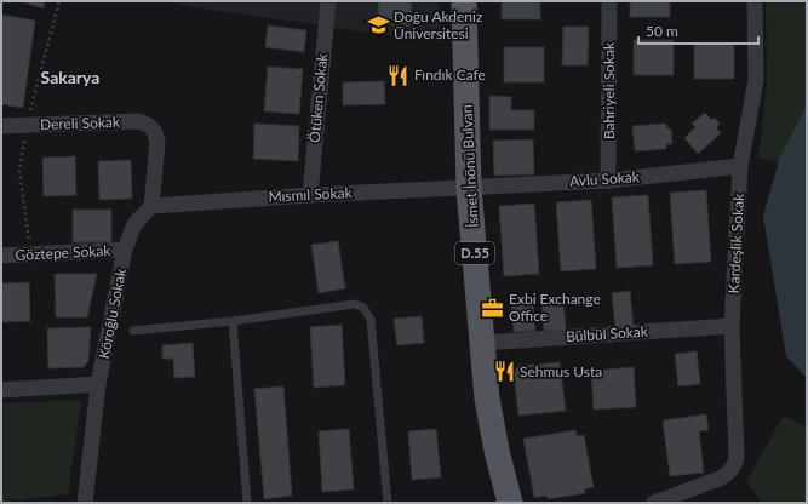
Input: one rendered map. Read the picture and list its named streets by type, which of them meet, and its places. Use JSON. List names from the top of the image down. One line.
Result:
{"streets":{"main road":["İsmet İnönü Bulvarı","D.55"],"street":["Bahriyeli Sokak","Ötüken Sokak","Dereli Sokak","Avlu Sokak","Mısmıl Sokak","Kardeşlik Sokak","Göztepe Sokak","Köroğlu Sokak","Bülbül Sokak"]},"crossings":[["Bahriyeli Sokak","Avlu Sokak"],["Ötüken Sokak","Mısmıl Sokak"],["Dereli Sokak","Mısmıl Sokak"],["Dereli Sokak","Köroğlu Sokak"],["İsmet İnönü Bulvarı","Avlu Sokak"],["İsmet İnönü Bulvarı","Mısmıl Sokak"],["İsmet İnönü Bulvarı","Bülbül Sokak"],["Avlu Sokak","Mısmıl Sokak"],["Avlu Sokak","Kardeşlik Sokak"],["Mısmıl Sokak","Köroğlu Sokak"],["Kardeşlik Sokak","Bülbül Sokak"],["Göztepe Sokak","Köroğlu Sokak"]],"districts":["Sakarya"],"places":{"school or university":["Doğu Akdeniz Üniversitesi"],"restaurant":["Fındık Cafe","Sehmus Usta"],"office":["Exbi Exchange Office"]},"scale_bar":"50 m"}
